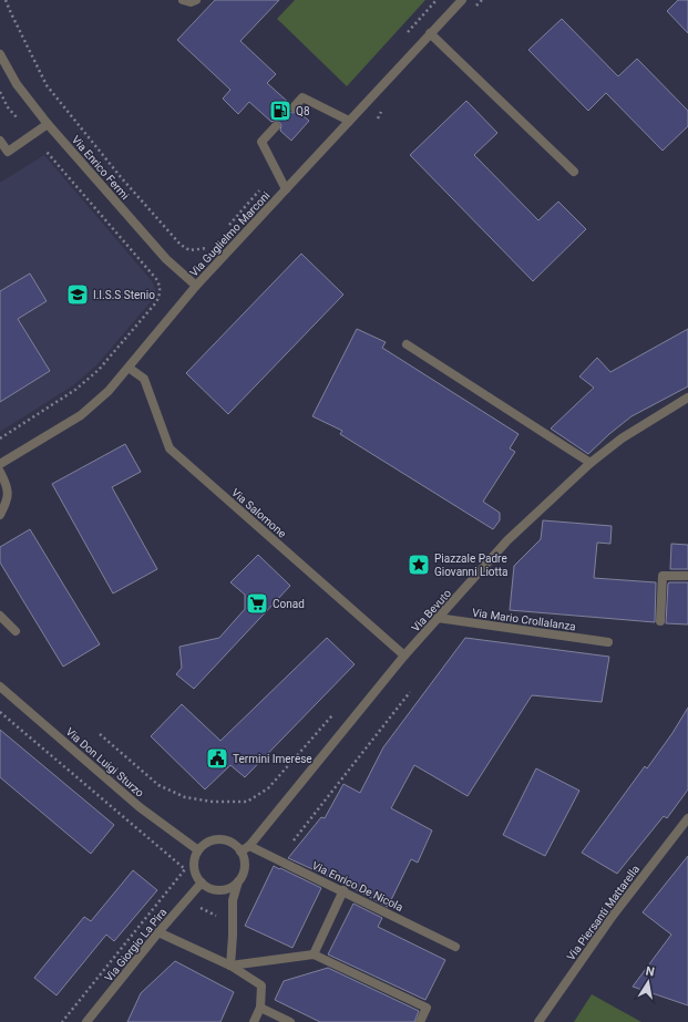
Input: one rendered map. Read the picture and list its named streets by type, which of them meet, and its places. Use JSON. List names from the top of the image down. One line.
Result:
{"streets":{"street":["Via Enrico Fermi","Via Guglielmo Marconi","Via Salomone","Via Bevuto","Via Mario Crollalanza","Via Don Luigi Sturzo","Via Enrico De Nicola","Via Piersanti Mattarella","Via Giorgio La Pira"]},"crossings":[["Via Enrico Fermi","Via Guglielmo Marconi"],["Via Guglielmo Marconi","Via Salomone"],["Via Salomone","Via Bevuto"],["Via Bevuto","Via Mario Crollalanza"],["Via Bevuto","Via Don Luigi Sturzo"],["Via Bevuto","Via Enrico De Nicola"],["Via Bevuto","Via Giorgio La Pira"],["Via Don Luigi Sturzo","Via Giorgio La Pira"]],"places":{"fuel station":["Q8"],"school or university":["I.I.S.S Stenio"],"place":["Piazzale Padre Giovanni Liotta"],"supermarket":["Conad"],"public building":["Termini Imerese"]},"north":"top"}
